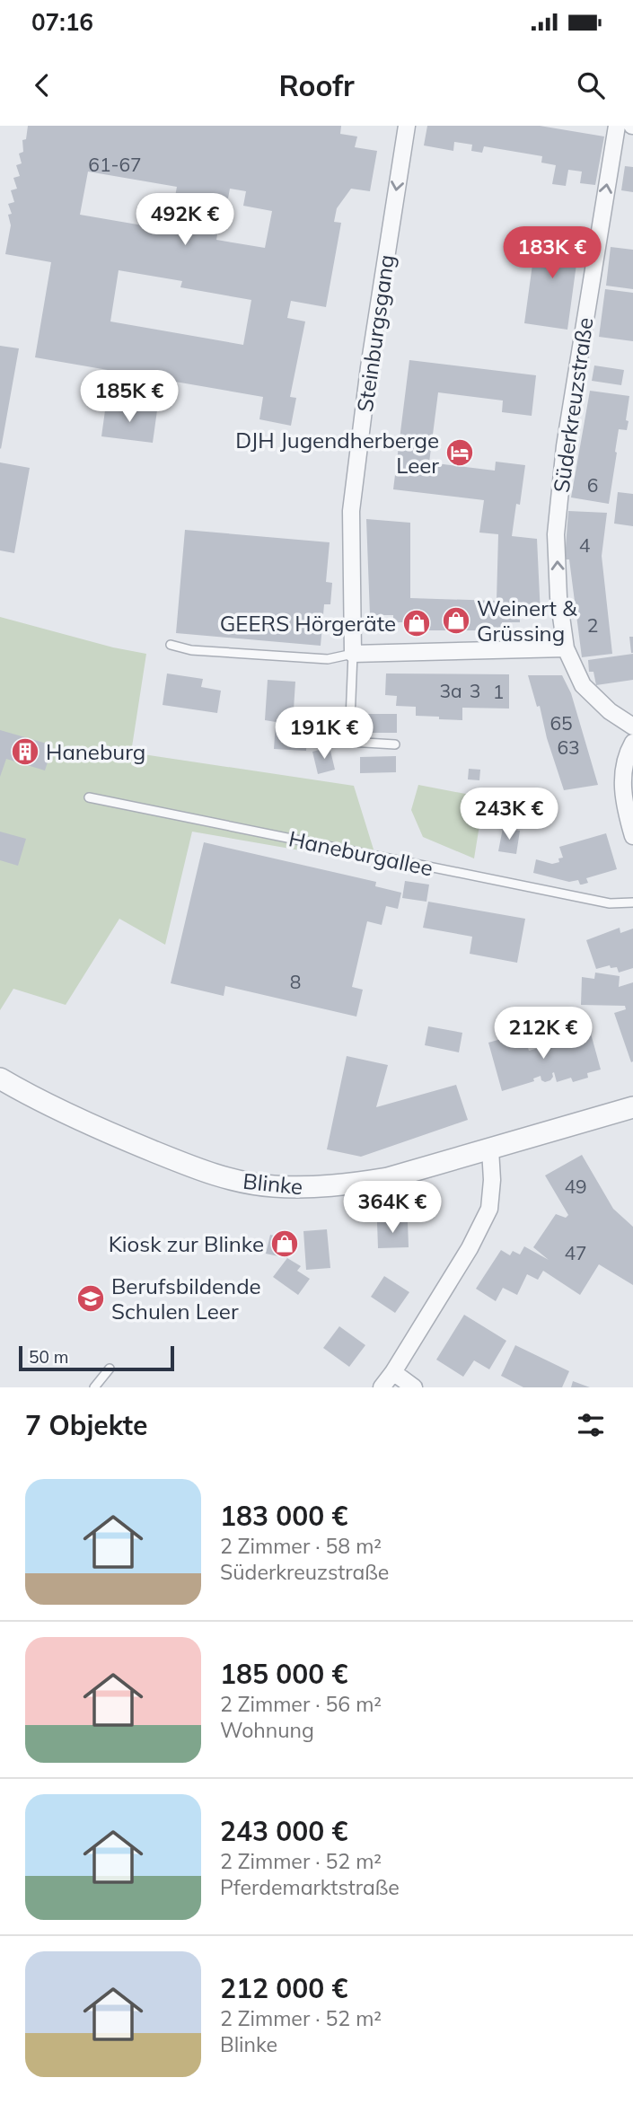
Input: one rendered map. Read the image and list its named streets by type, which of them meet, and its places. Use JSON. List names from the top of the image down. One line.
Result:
{"streets":{"street":["Steinburgsgang","Süderkreuzstraße","Blinke"],"lane":["Haneburgallee"]},"one_way":["Steinburgsgang","Süderkreuzstraße"],"places":{"hotel":["DJH Jugendherberge Leer"],"shop":["Weinert & Grüssing","GEERS Hörgeräte","Kiosk zur Blinke"],"building":["Haneburg"],"school or university":["Berufsbildende Schulen Leer"]},"house_numbers":["61-67","6","4","2","3a","3","1","65","63","8","49","47"],"scale_bar":"50 m","page":{"status":"07:16","header":"Roofr","price":["492K €","183K €","185K €","191K €","243K €","212K €","364K €"],"scale":"50 m","heading":"7 Objekte","list":[{"name":"183 000 €","note":"2 Zimmer · 58 m² · Süderkreuzstraße"},{"name":"185 000 €","note":"2 Zimmer · 56 m² · Wohnung"},{"name":"243 000 €","note":"2 Zimmer · 52 m² · Pferdemarktstraße"},{"name":"212 000 €","note":"2 Zimmer · 52 m² · Blinke"}]}}
